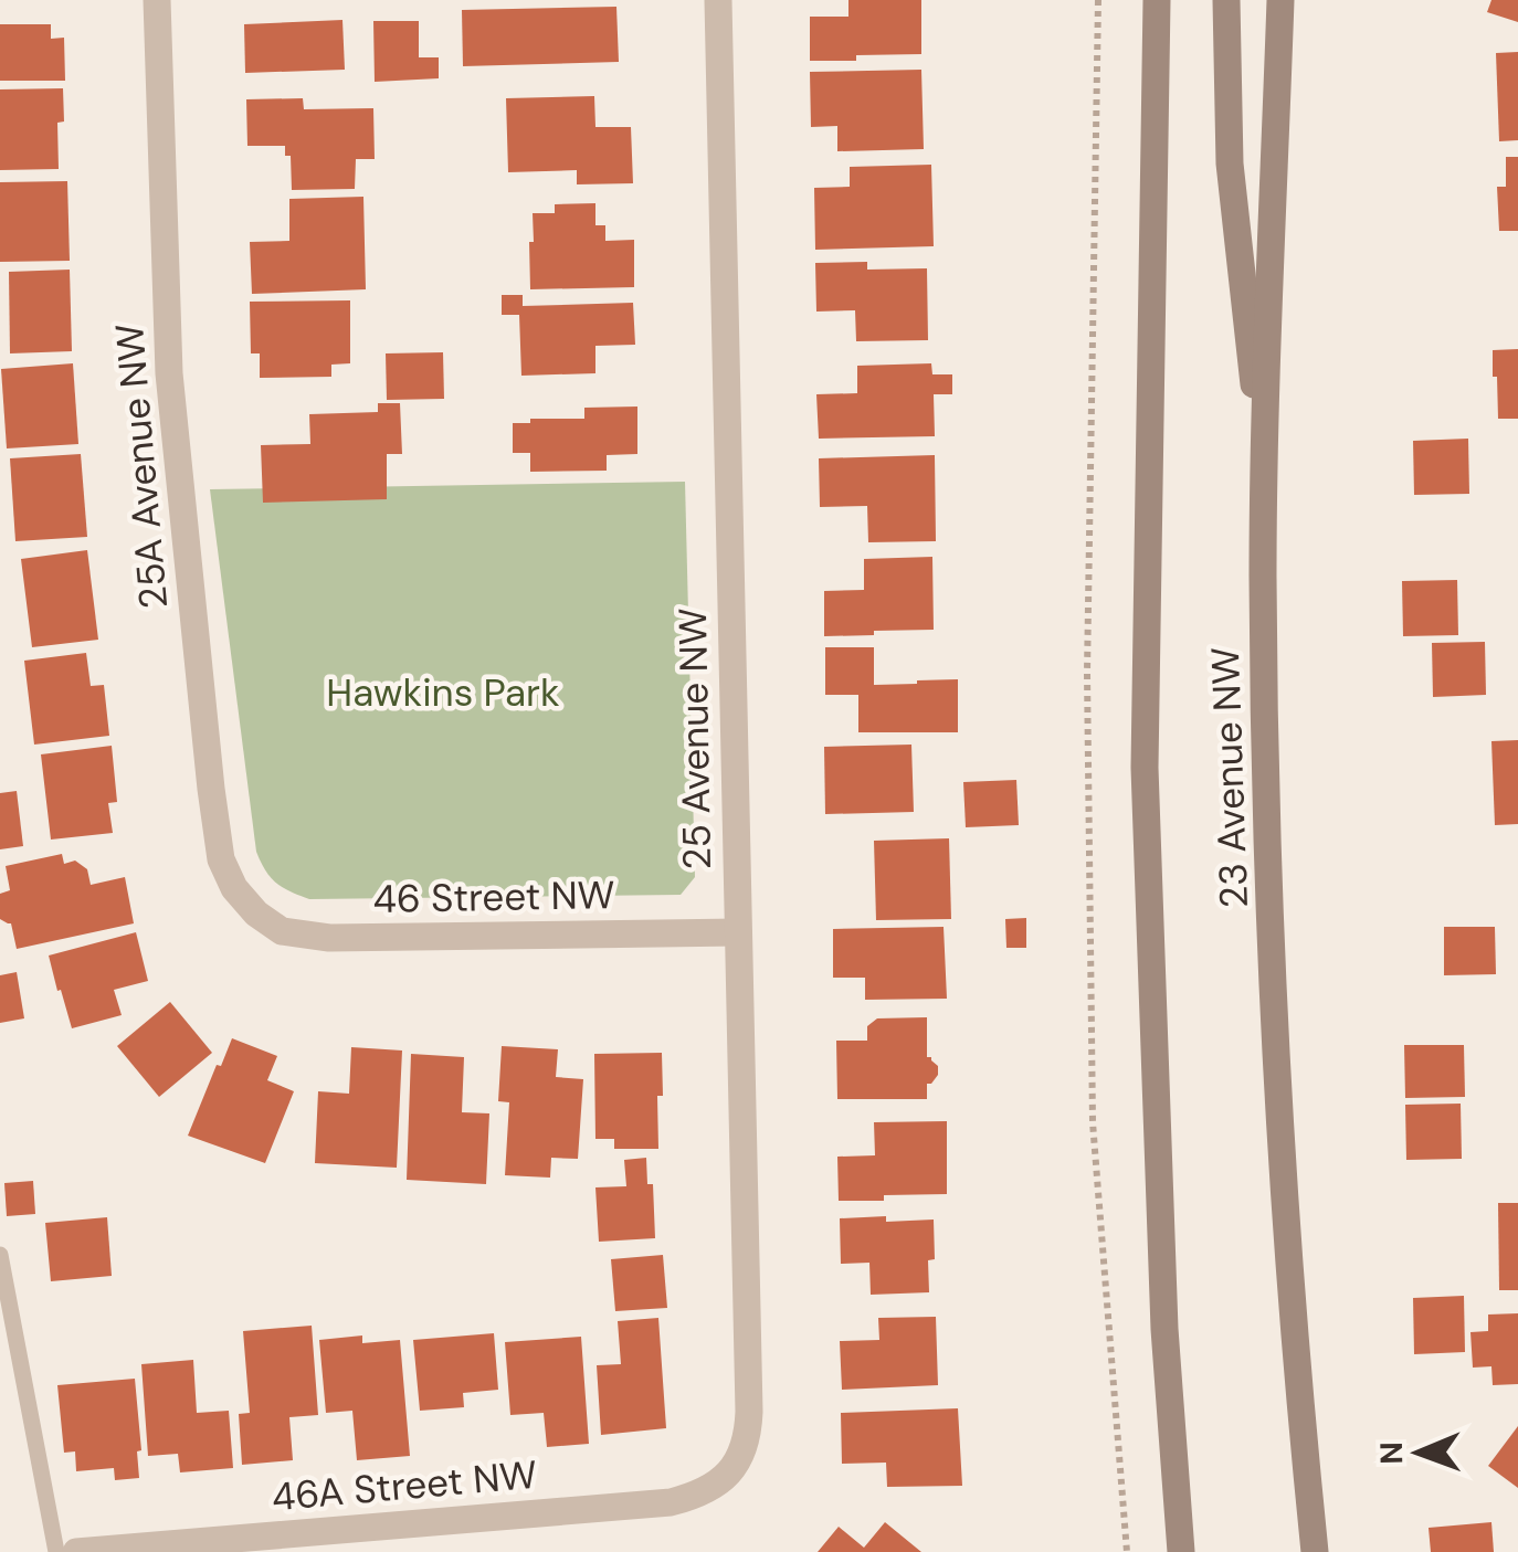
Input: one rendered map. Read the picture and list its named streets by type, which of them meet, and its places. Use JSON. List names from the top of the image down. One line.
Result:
{"streets":{"main road":["23 Avenue NW"],"street":["25A Avenue NW","25 Avenue NW","46 Street NW","46A Street NW"]},"crossings":[["25A Avenue NW","46 Street NW"],["25 Avenue NW","46 Street NW"],["25 Avenue NW","46A Street NW"]],"parks":["Hawkins Park"],"north":"left"}
